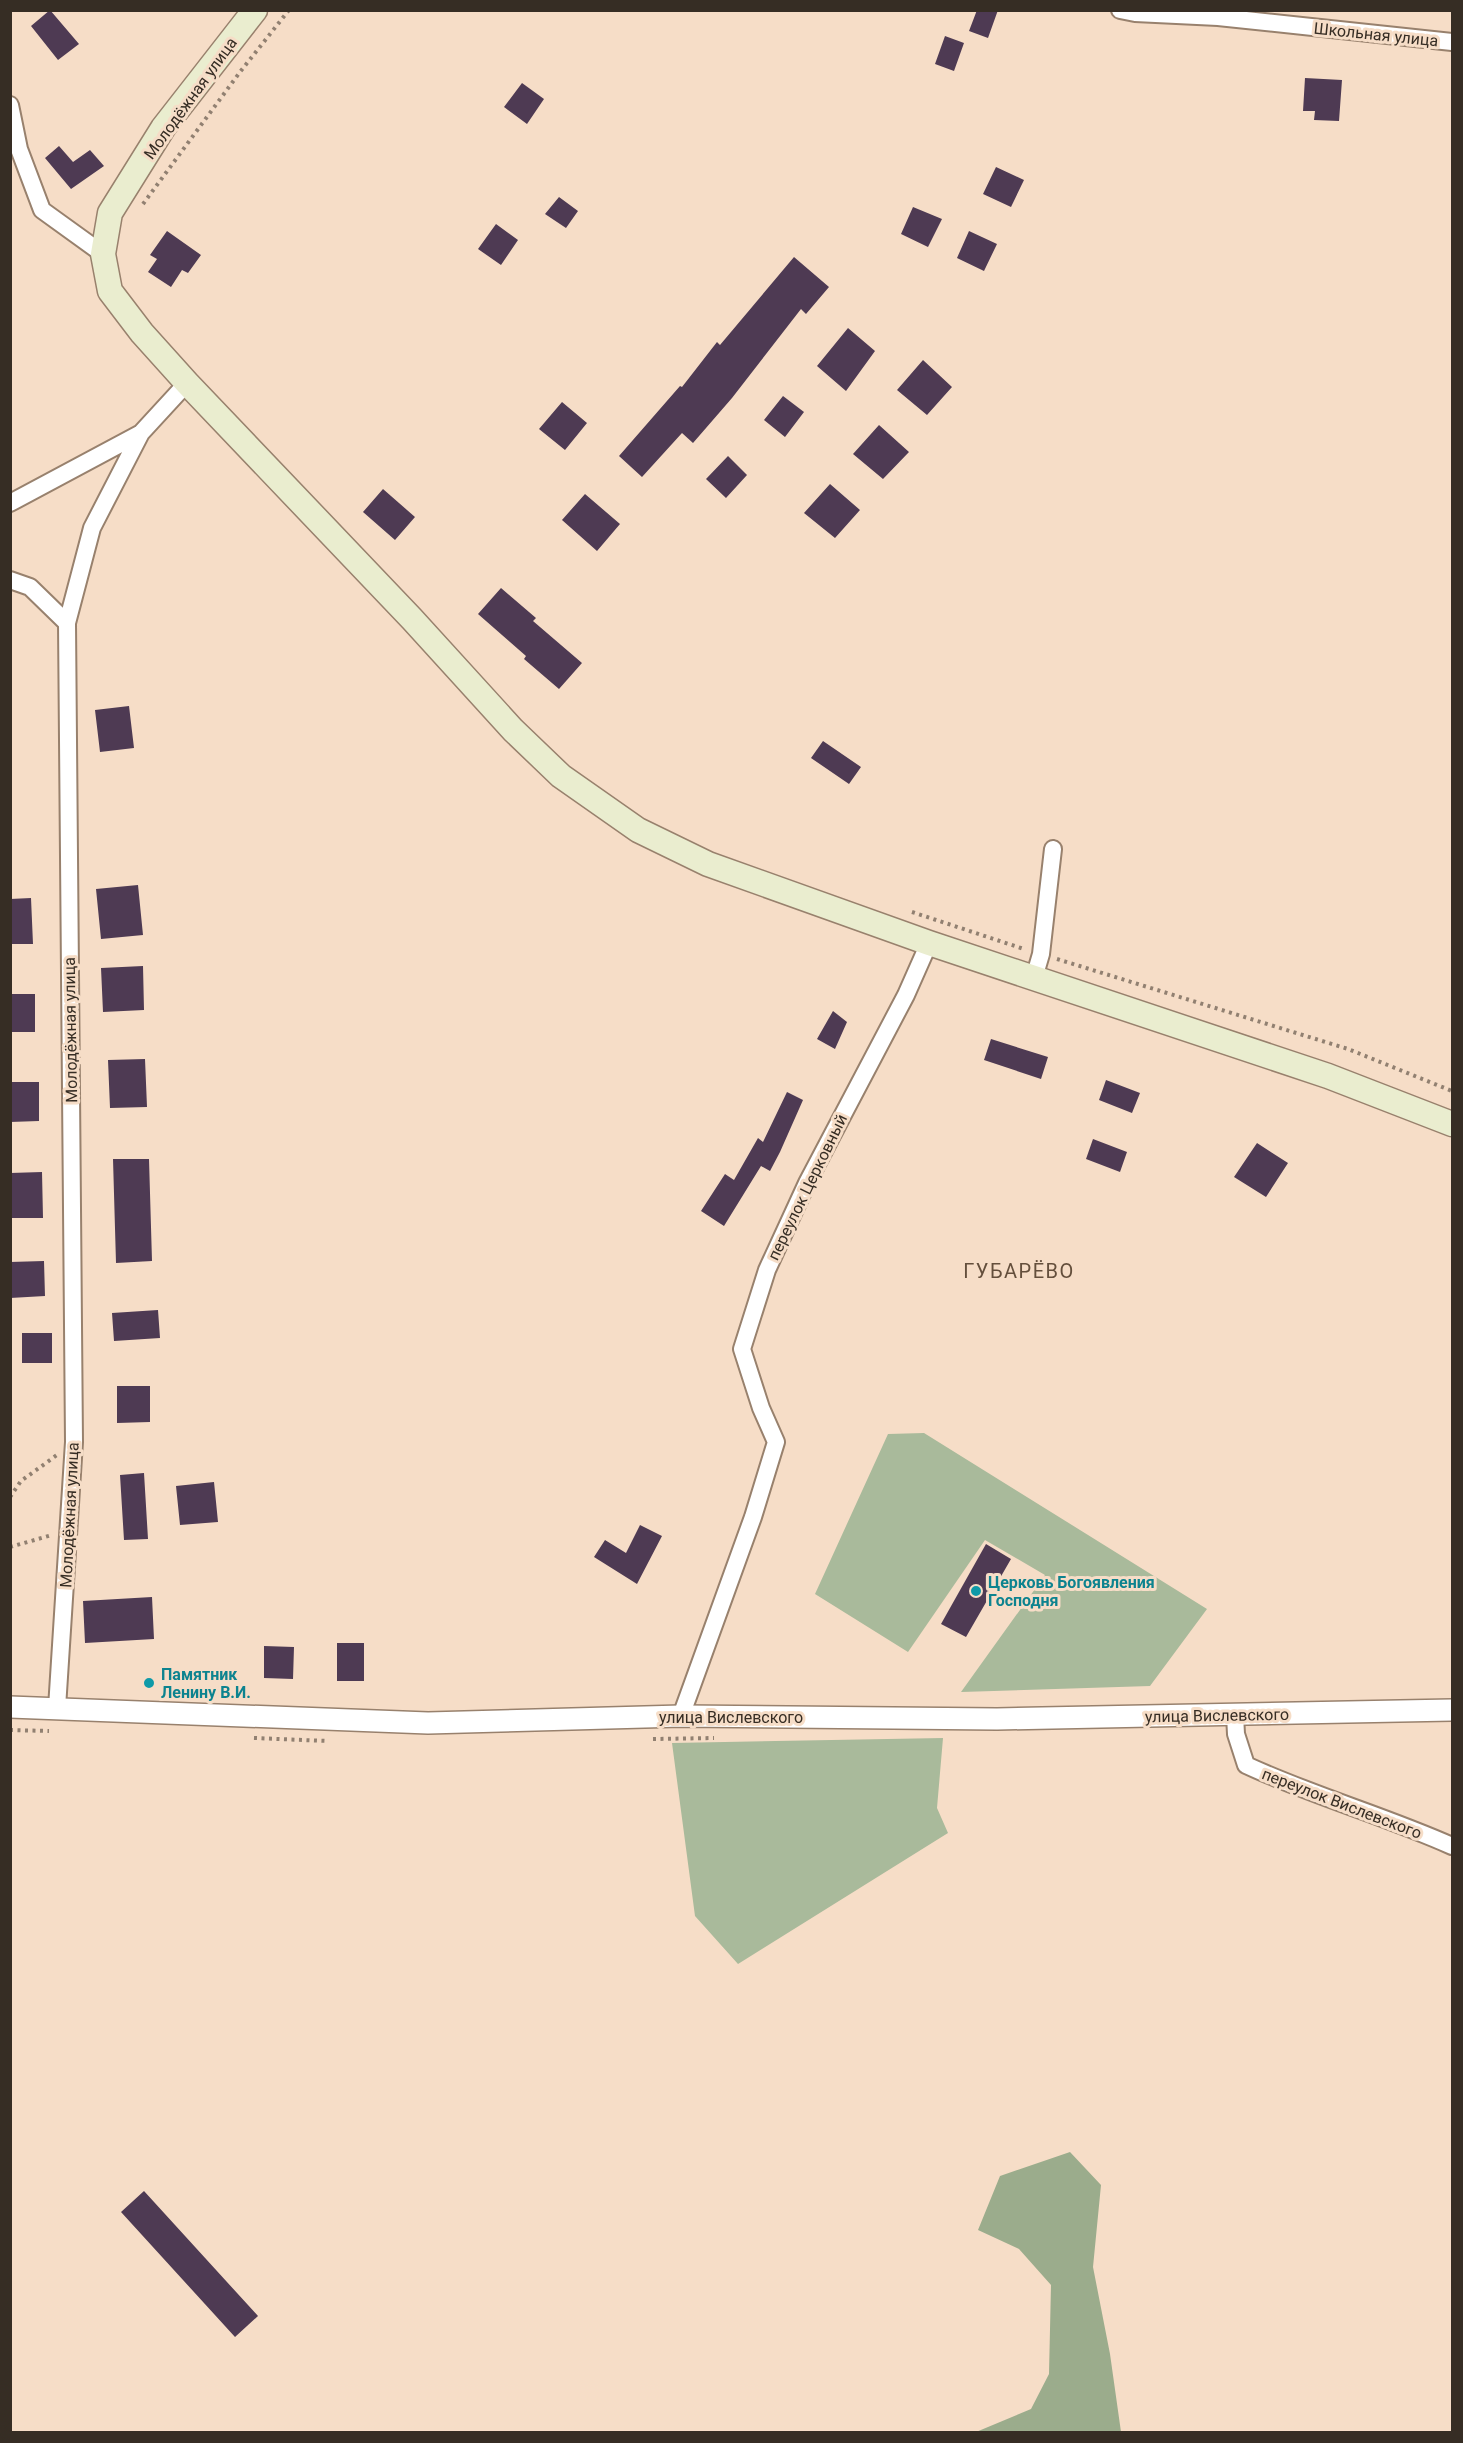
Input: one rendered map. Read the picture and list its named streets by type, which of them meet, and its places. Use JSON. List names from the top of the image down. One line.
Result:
{"streets":{"main road":["Молодёжная улица"],"street":["Школьная улица","переулок Церковный","улица Вислевского","переулок Вислевского"]},"crossings":[["Молодёжная улица","улица Вислевского"],["переулок Церковный","улица Вислевского"],["улица Вислевского","переулок Вислевского"]],"districts":["ГУБАРЁВО"],"places":["Церковь Богоявления Господня","Памятник Ленину В.И."]}
